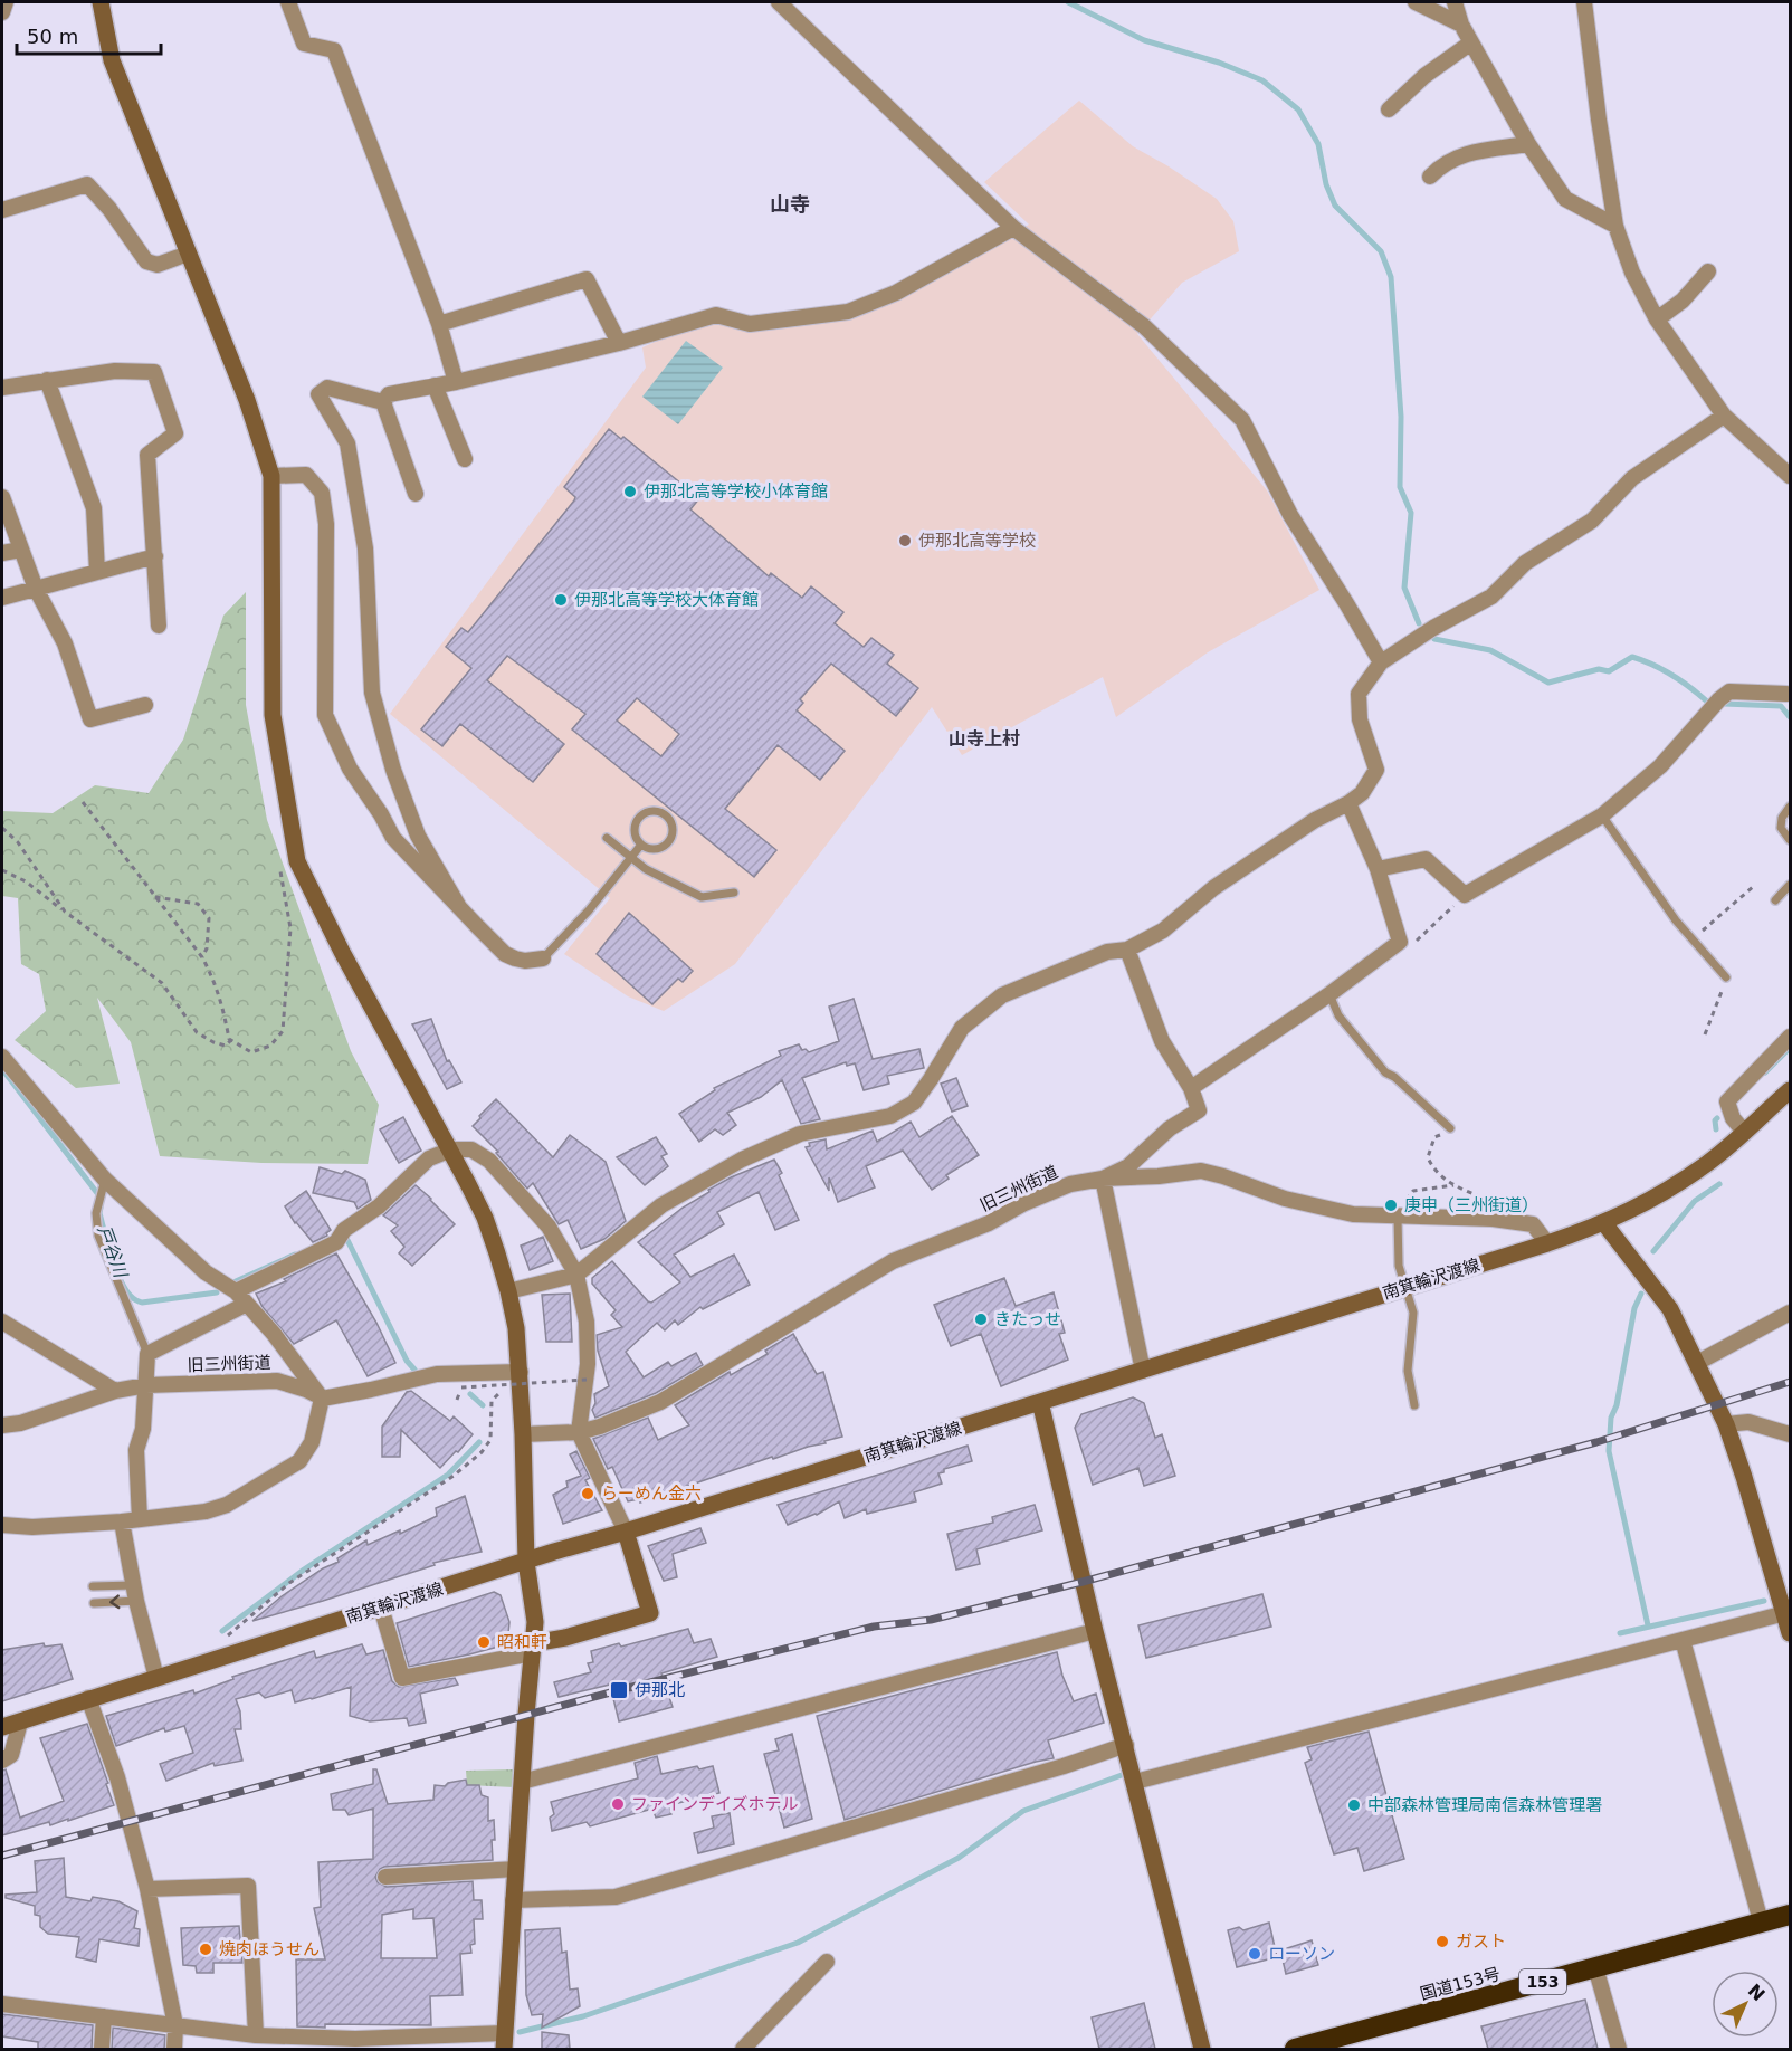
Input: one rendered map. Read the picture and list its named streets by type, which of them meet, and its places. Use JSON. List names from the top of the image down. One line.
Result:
{"streets":{"highway":["153","国道153号"],"street":["旧三州街道","南箕輪沢渡線"]},"crossings":[["旧三州街道","南箕輪沢渡線"]],"districts":["山寺","山寺上村"],"water":["戸谷川"],"places":{"other":["伊那北高等学校小体育館","伊那北高等学校","伊那北高等学校大体育館","庚申（三州街道）","きたっせ","らーめん金六","昭和軒","ファインデイズホテル","中部森林管理局南信森林管理署","ガスト","焼肉ほうせん","ローソン"],"transit":["伊那北"]},"scale_bar":"50 m","north":"top right"}
